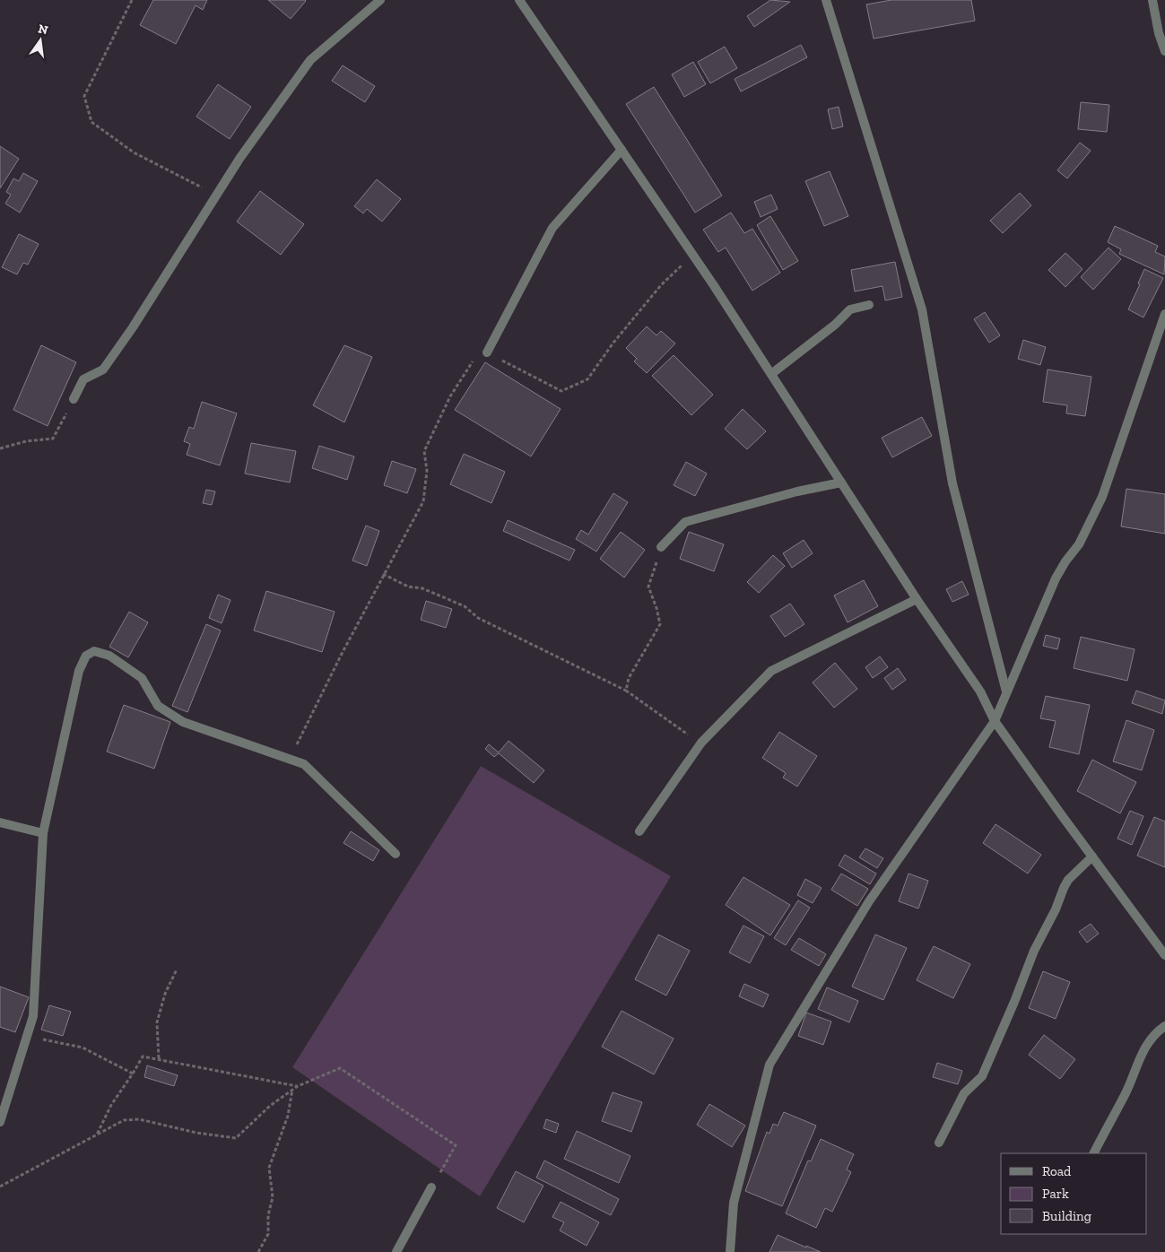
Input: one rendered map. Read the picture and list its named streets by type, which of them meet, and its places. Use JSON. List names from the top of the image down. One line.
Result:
{"legend":["Road","Park","Building"],"north":"top"}
